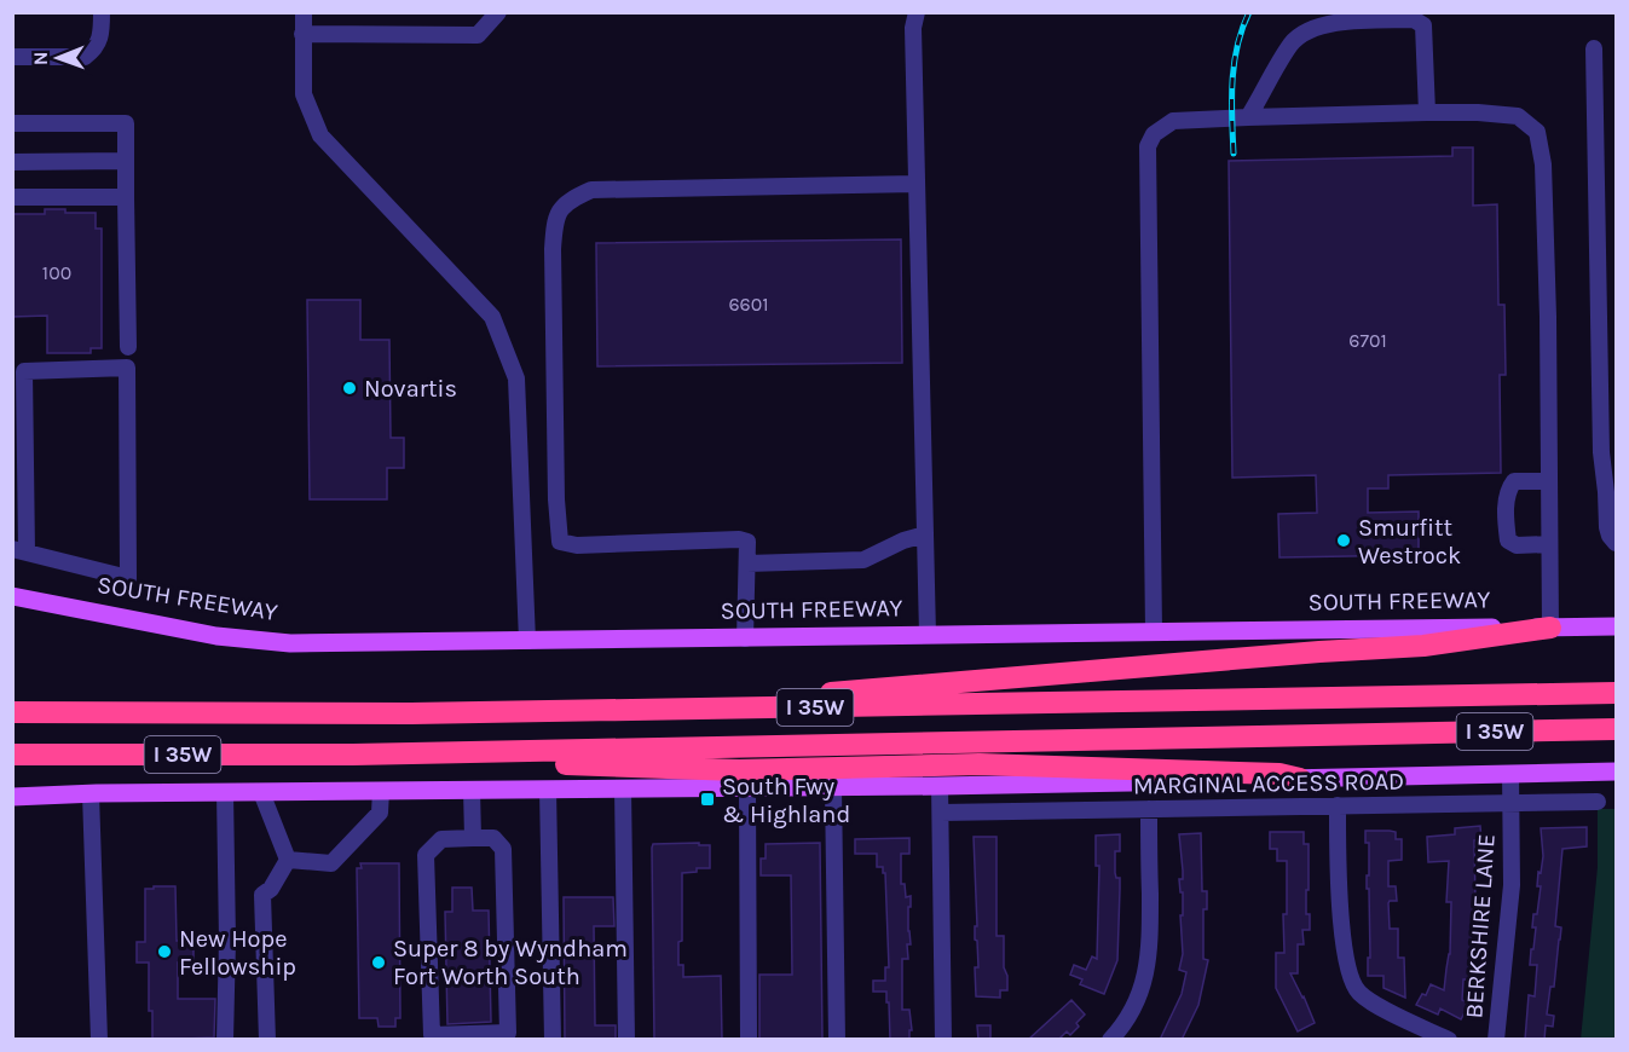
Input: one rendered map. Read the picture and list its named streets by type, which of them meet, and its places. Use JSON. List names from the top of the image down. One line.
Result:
{"streets":{"highway":["I 35W"],"main road":["SOUTH FREEWAY"],"street":["MARGINAL ACCESS ROAD","BERKSHIRE LANE"]},"crossings":[["MARGINAL ACCESS ROAD","BERKSHIRE LANE"]],"places":{"other":["Novartis","Smurfitt Westrock","New Hope Fellowship","Super 8 by Wyndham Fort Worth South"],"transit":["South Fwy & Highland"]},"house_numbers":["100","6601","6701"],"north":"left"}
